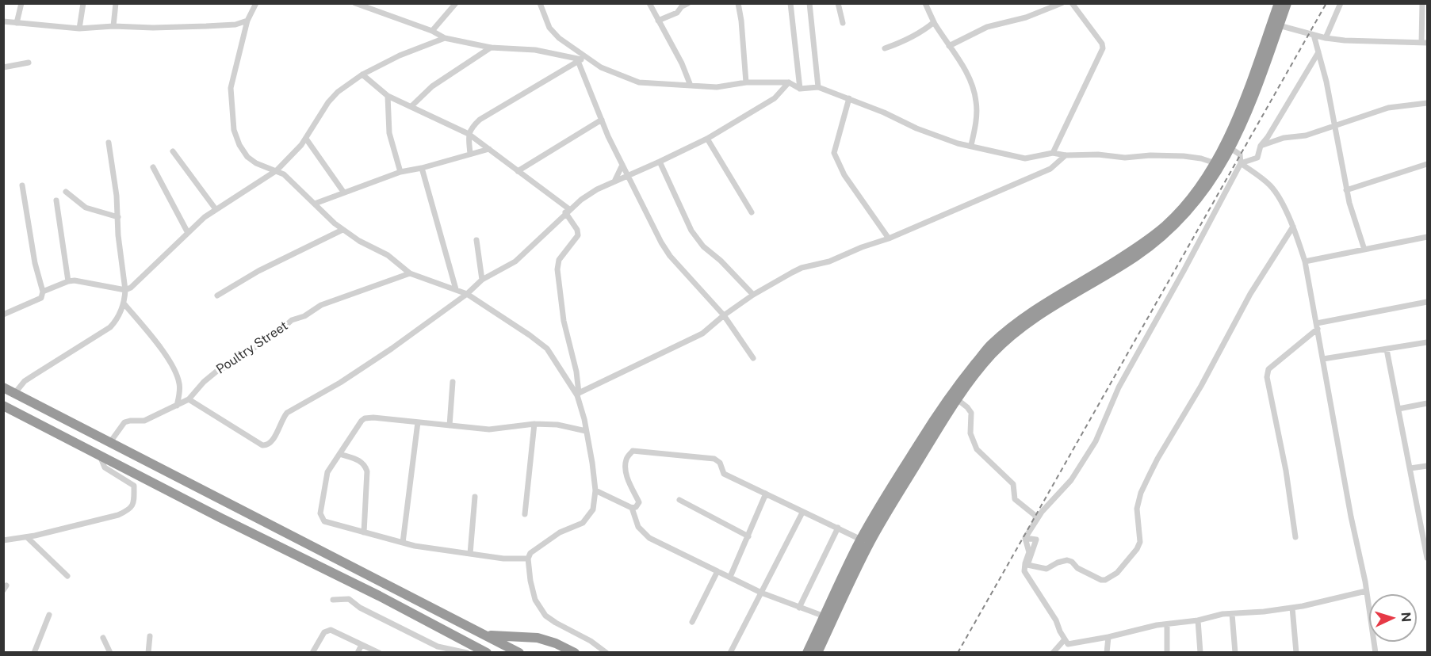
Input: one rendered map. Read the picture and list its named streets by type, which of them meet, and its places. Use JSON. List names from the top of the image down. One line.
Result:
{"streets":{"street":["Poultry Street"]},"north":"right"}
